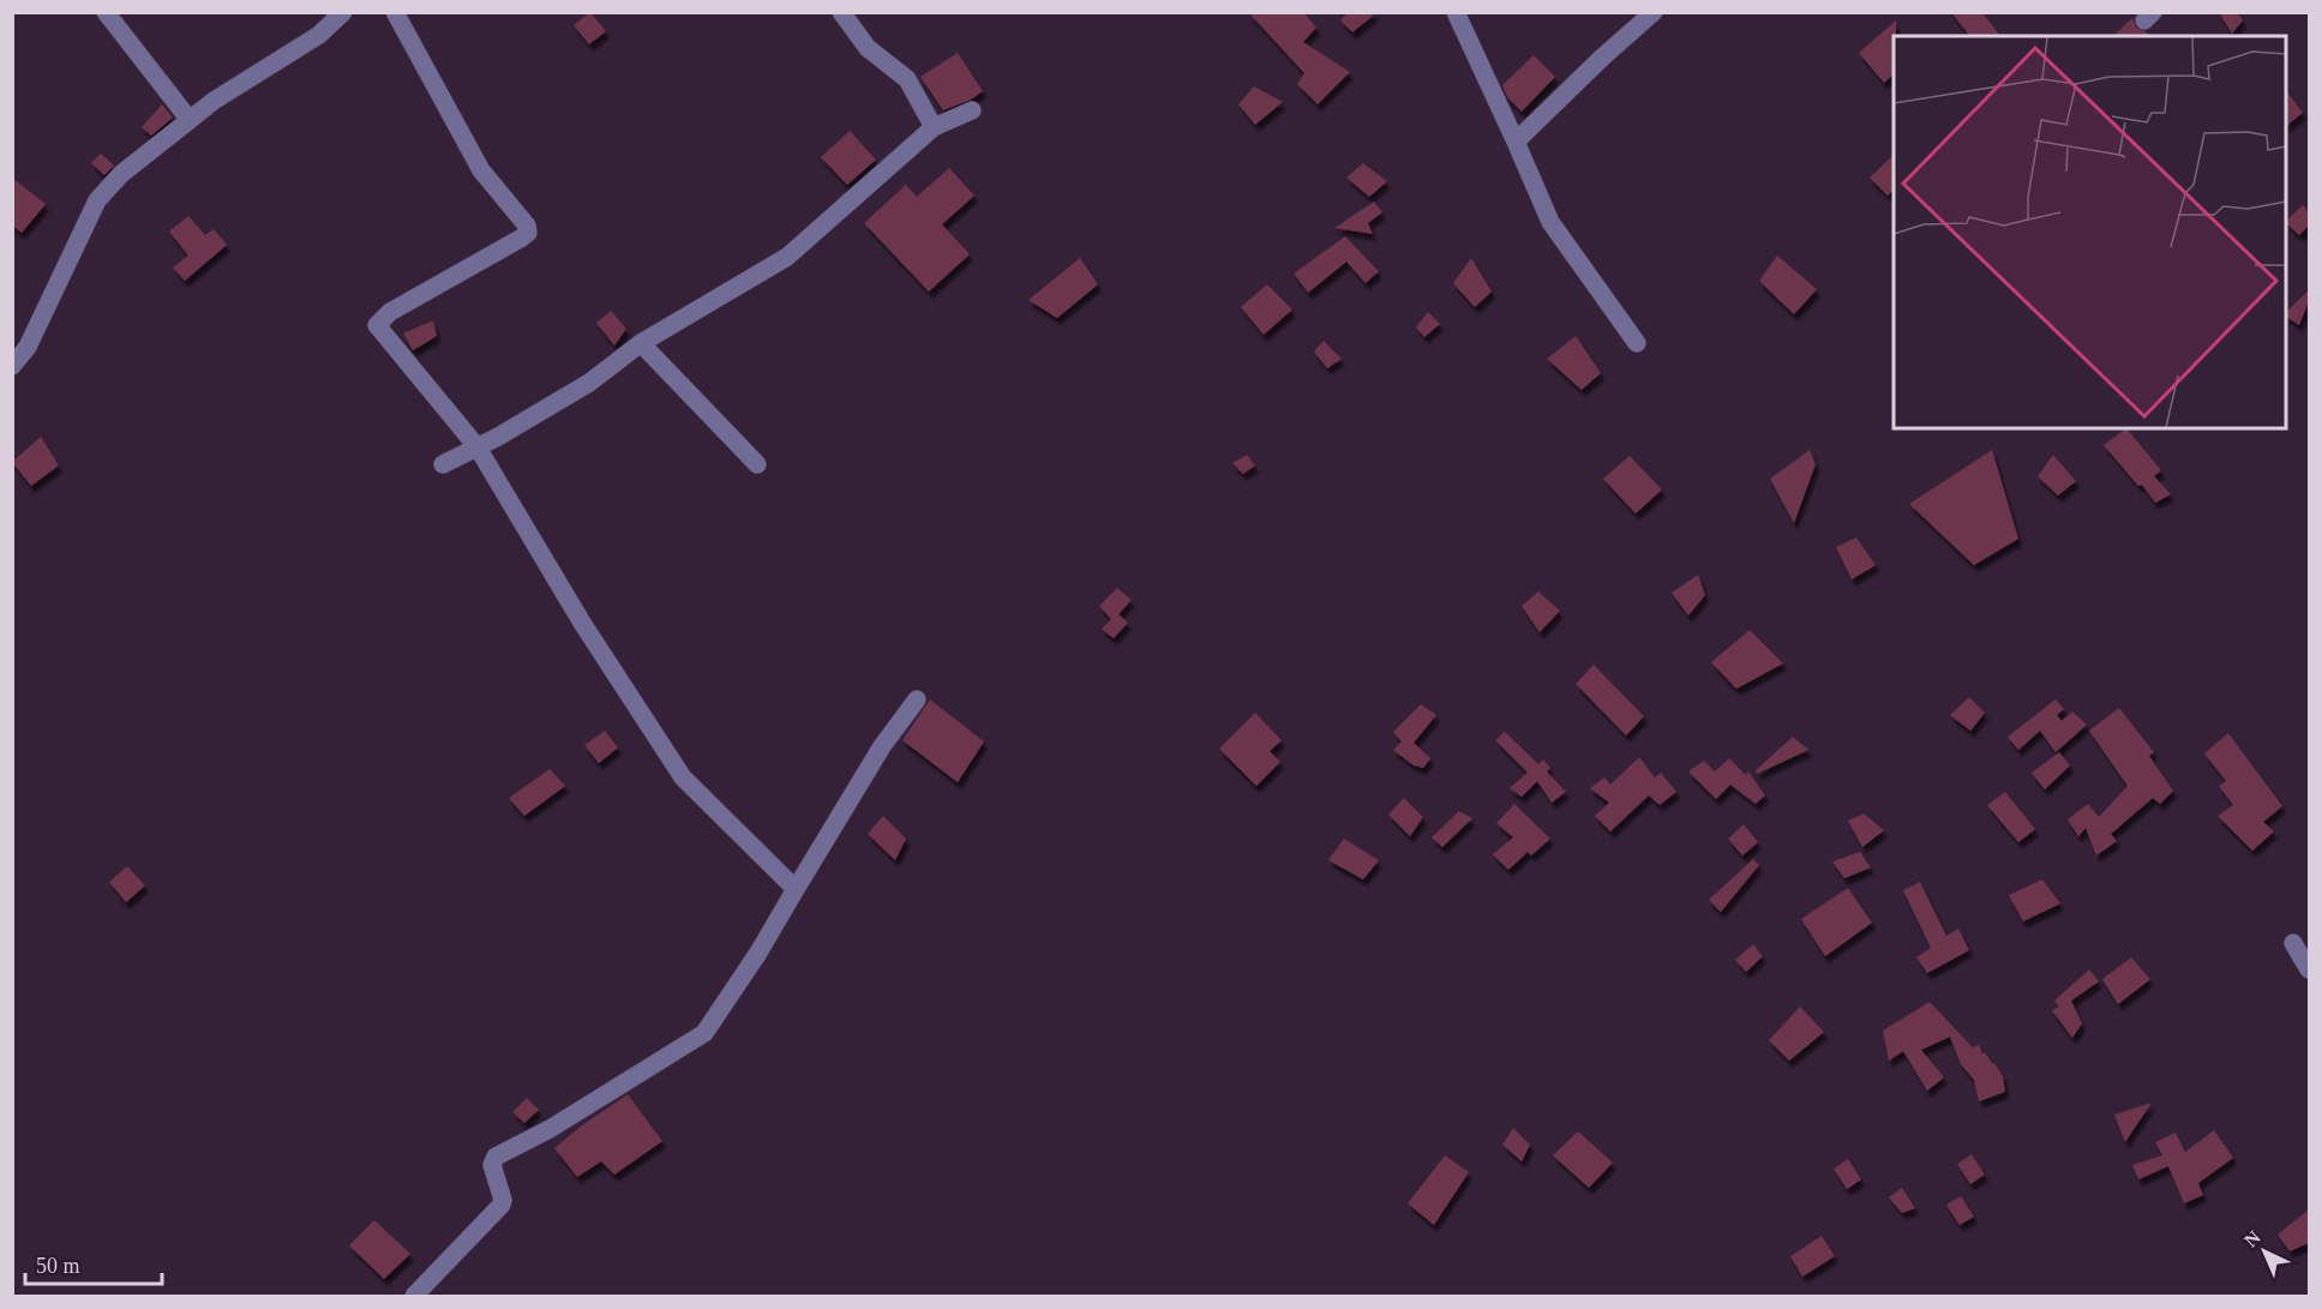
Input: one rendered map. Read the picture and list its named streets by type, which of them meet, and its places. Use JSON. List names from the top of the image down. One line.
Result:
{"scale_bar":"50 m","north":"top left"}
